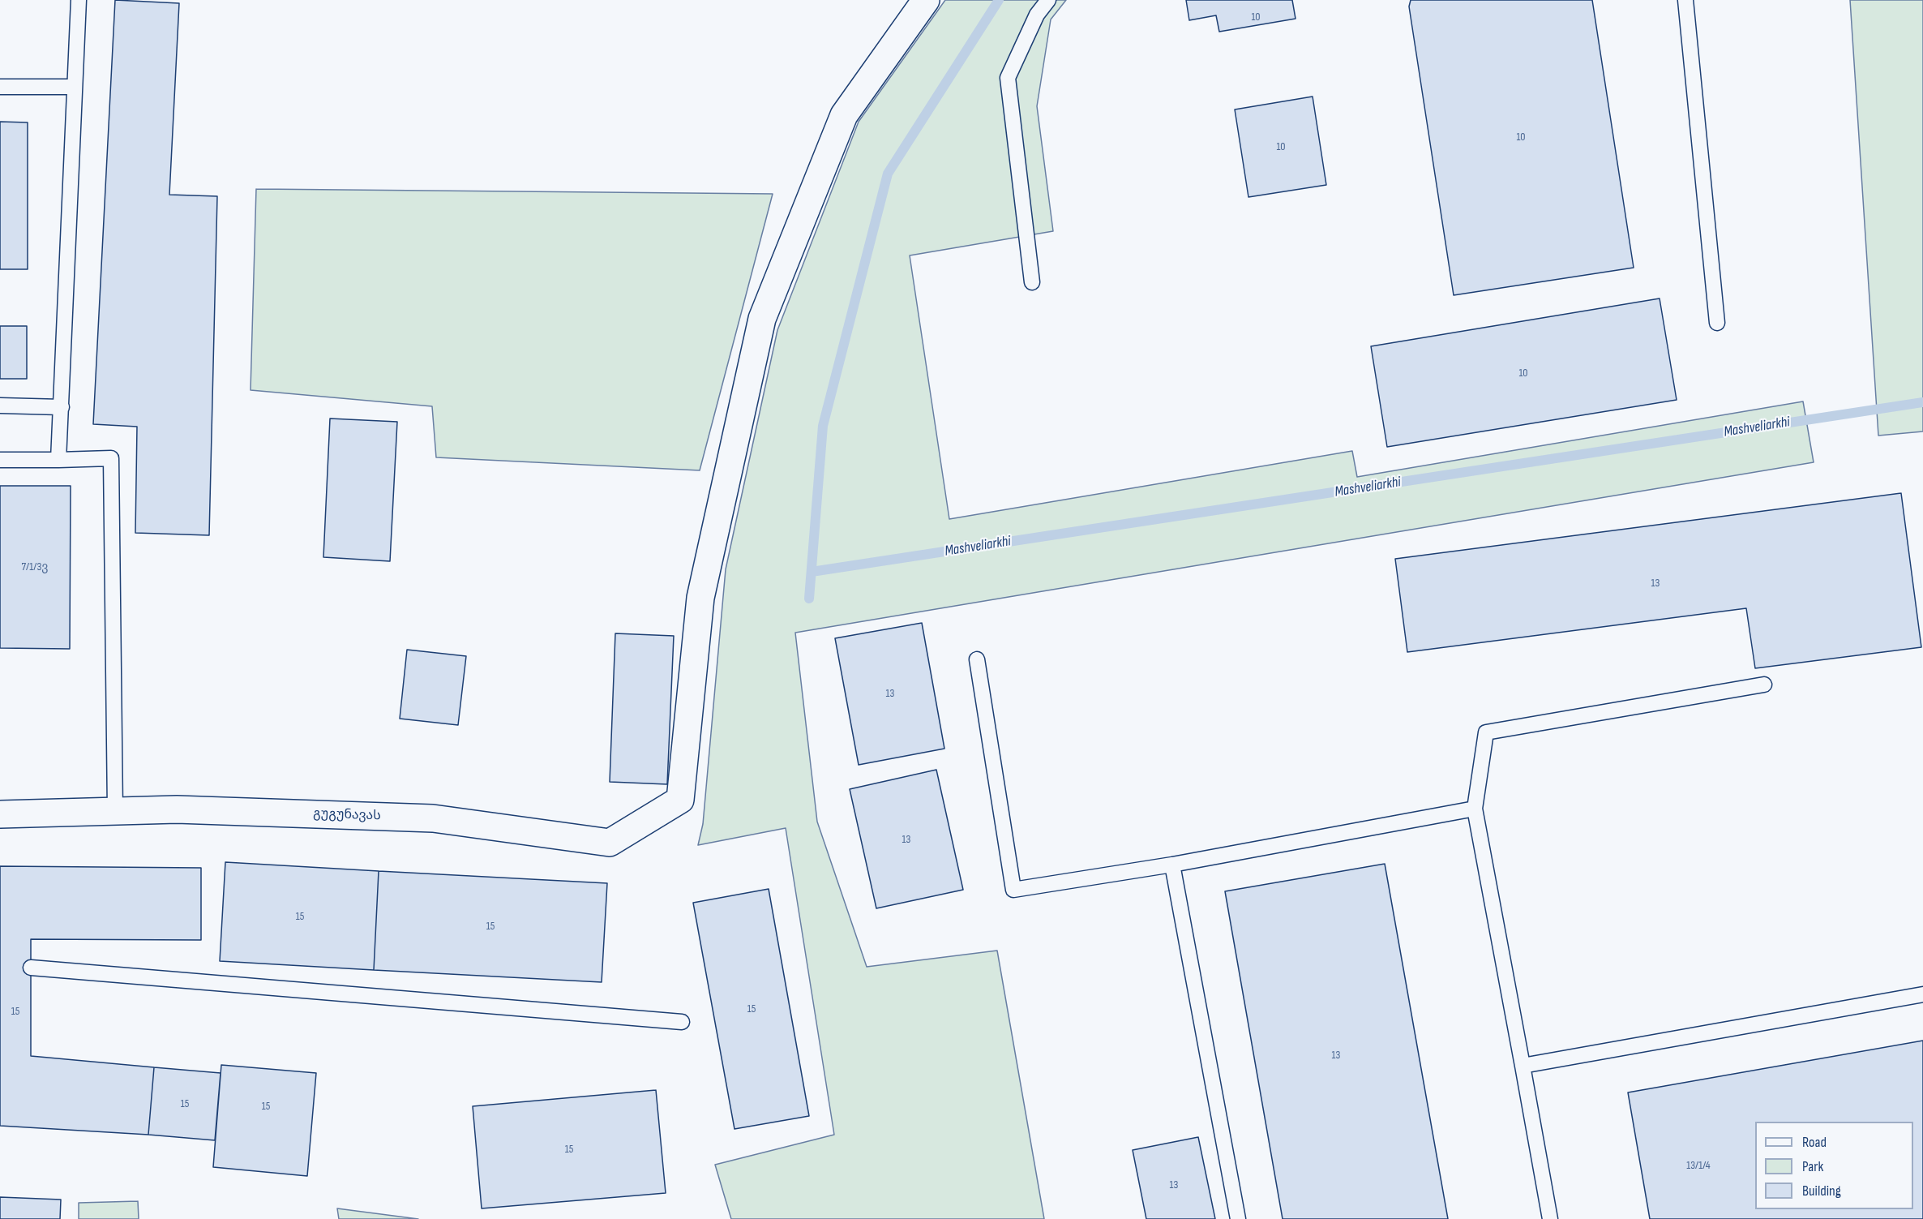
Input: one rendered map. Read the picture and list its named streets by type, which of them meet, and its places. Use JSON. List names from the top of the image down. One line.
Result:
{"streets":{"street":["გუგუნავას"]},"water":["Mashveliarkhi"],"house_numbers":["10","10","10","10","7/1/3ვ","13","13","13","15","15","15","15","13","15","15","15","13/1/4","13"],"legend":["Road","Park","Building"]}
